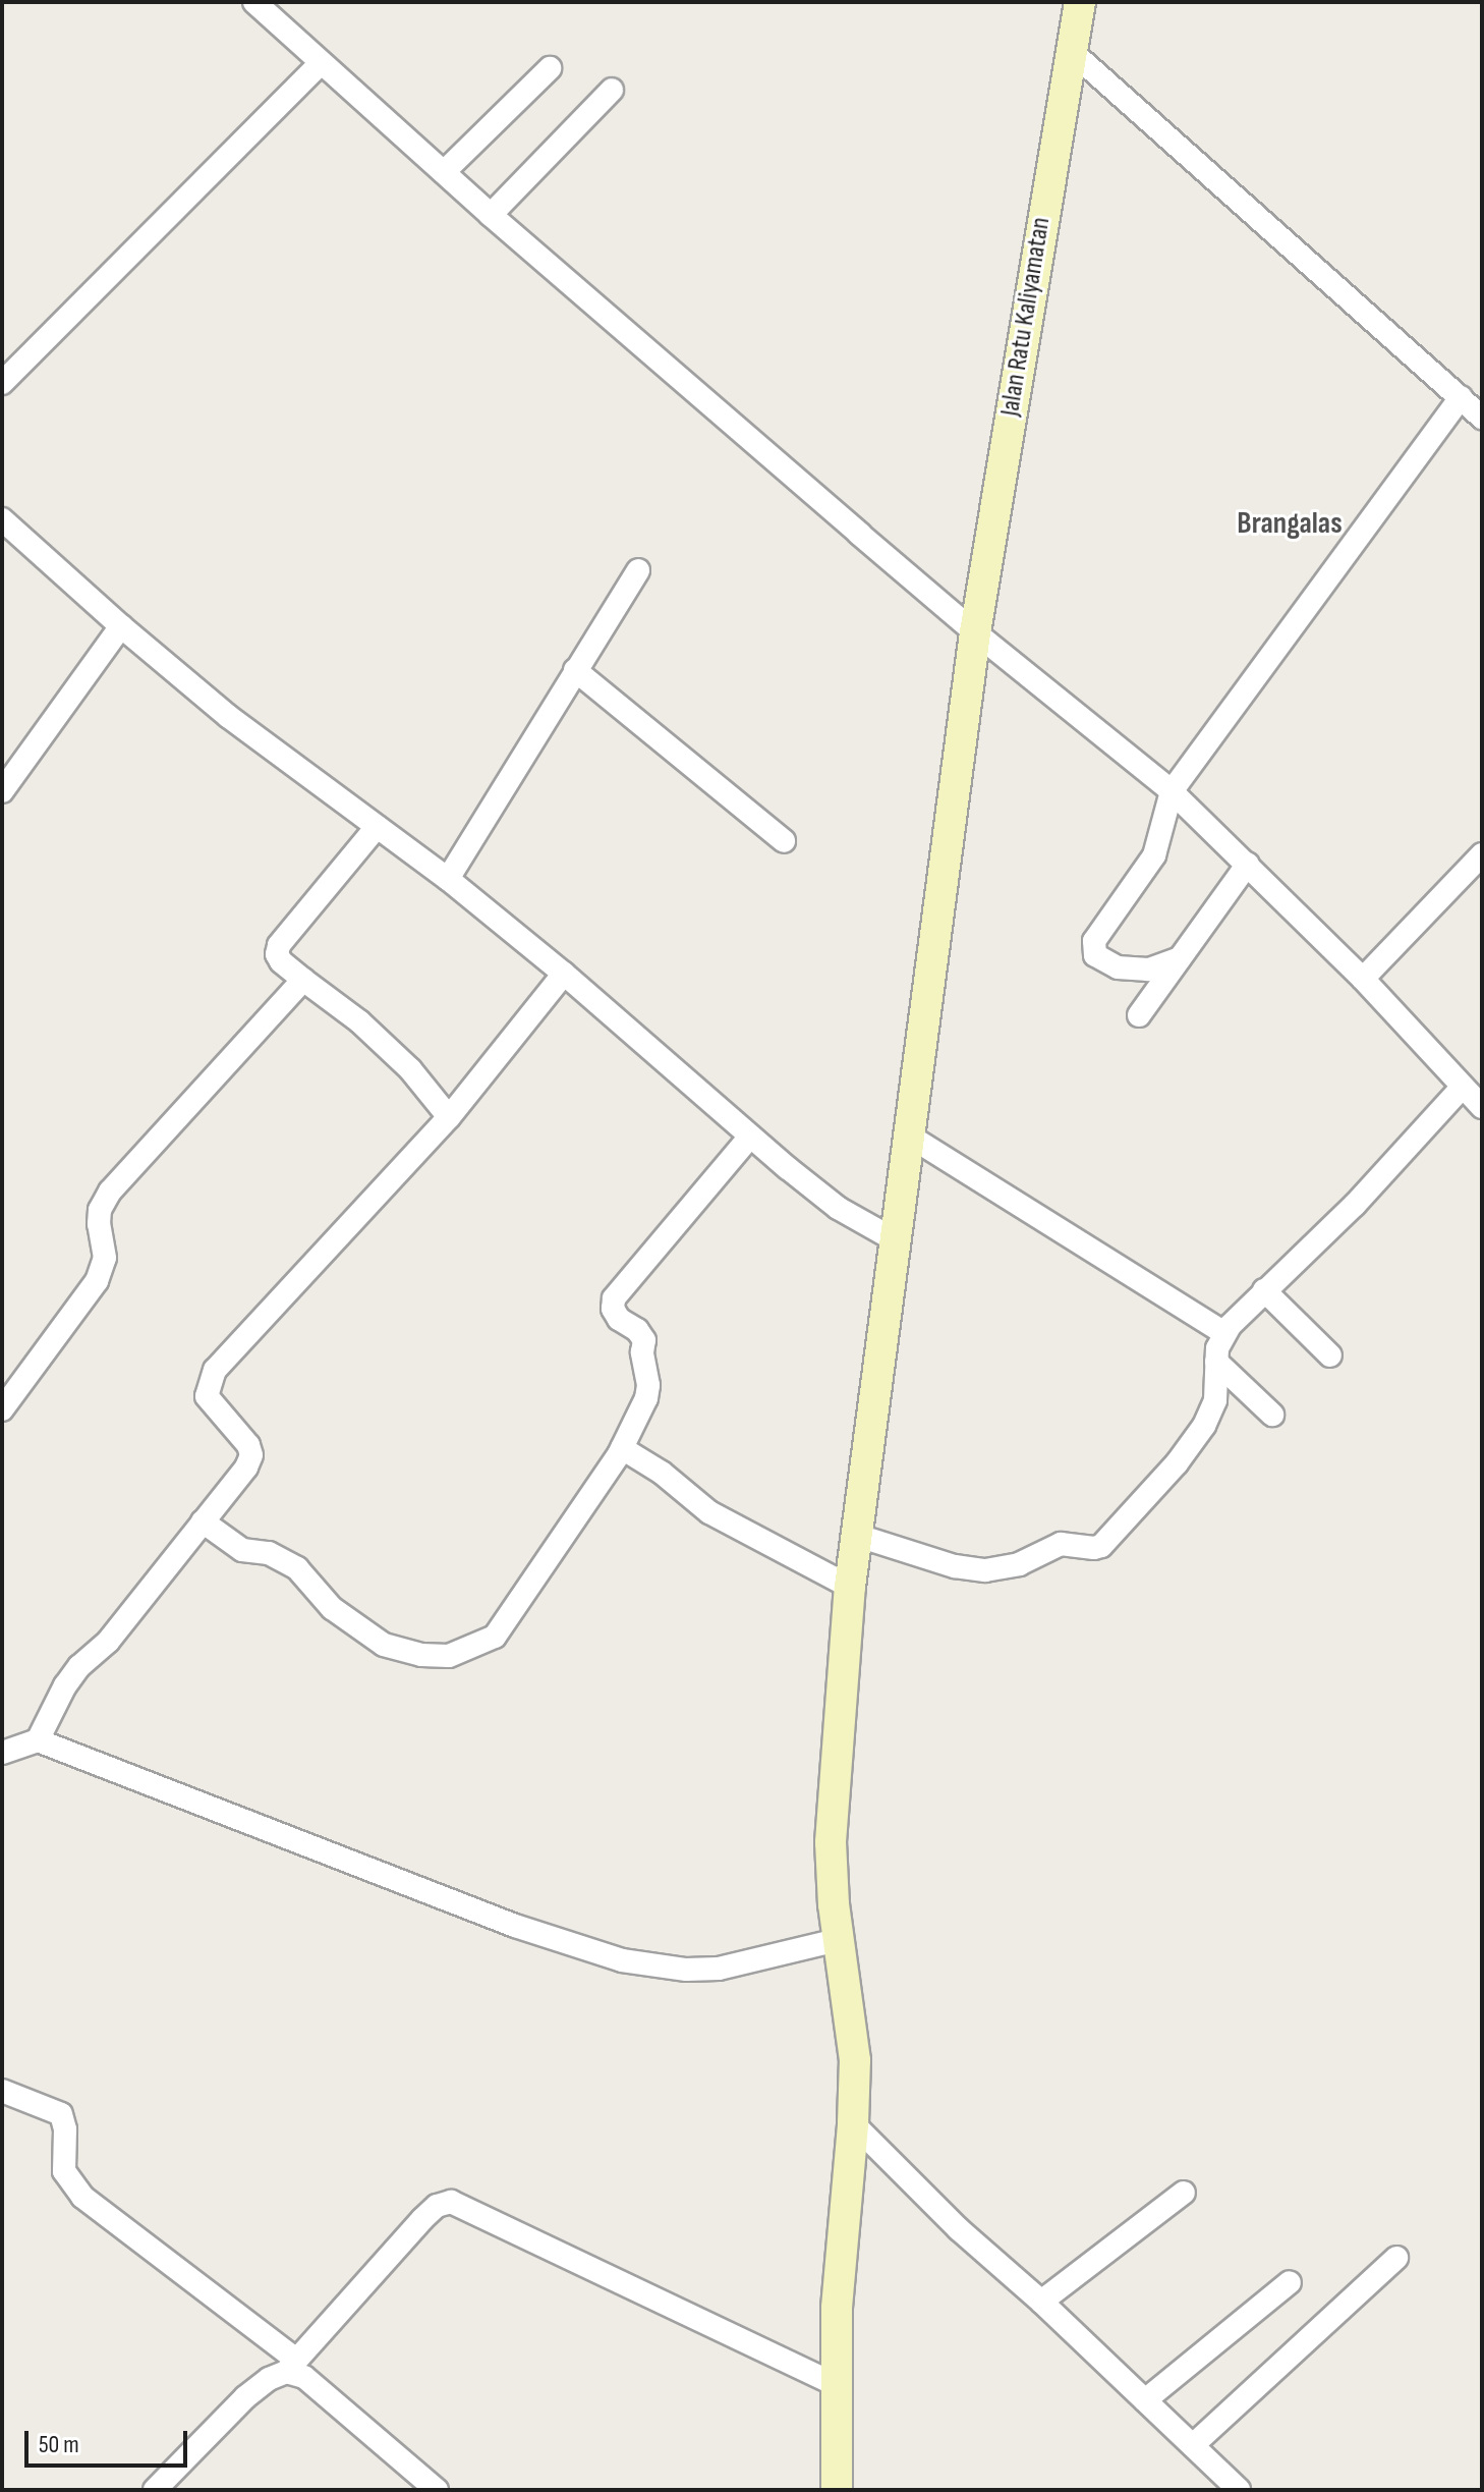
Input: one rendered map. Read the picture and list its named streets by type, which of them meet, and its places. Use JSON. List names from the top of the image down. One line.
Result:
{"streets":{"main road":["Jalan Ratu Kaliyamatan"]},"districts":["Brangalas"],"scale_bar":"50 m"}
